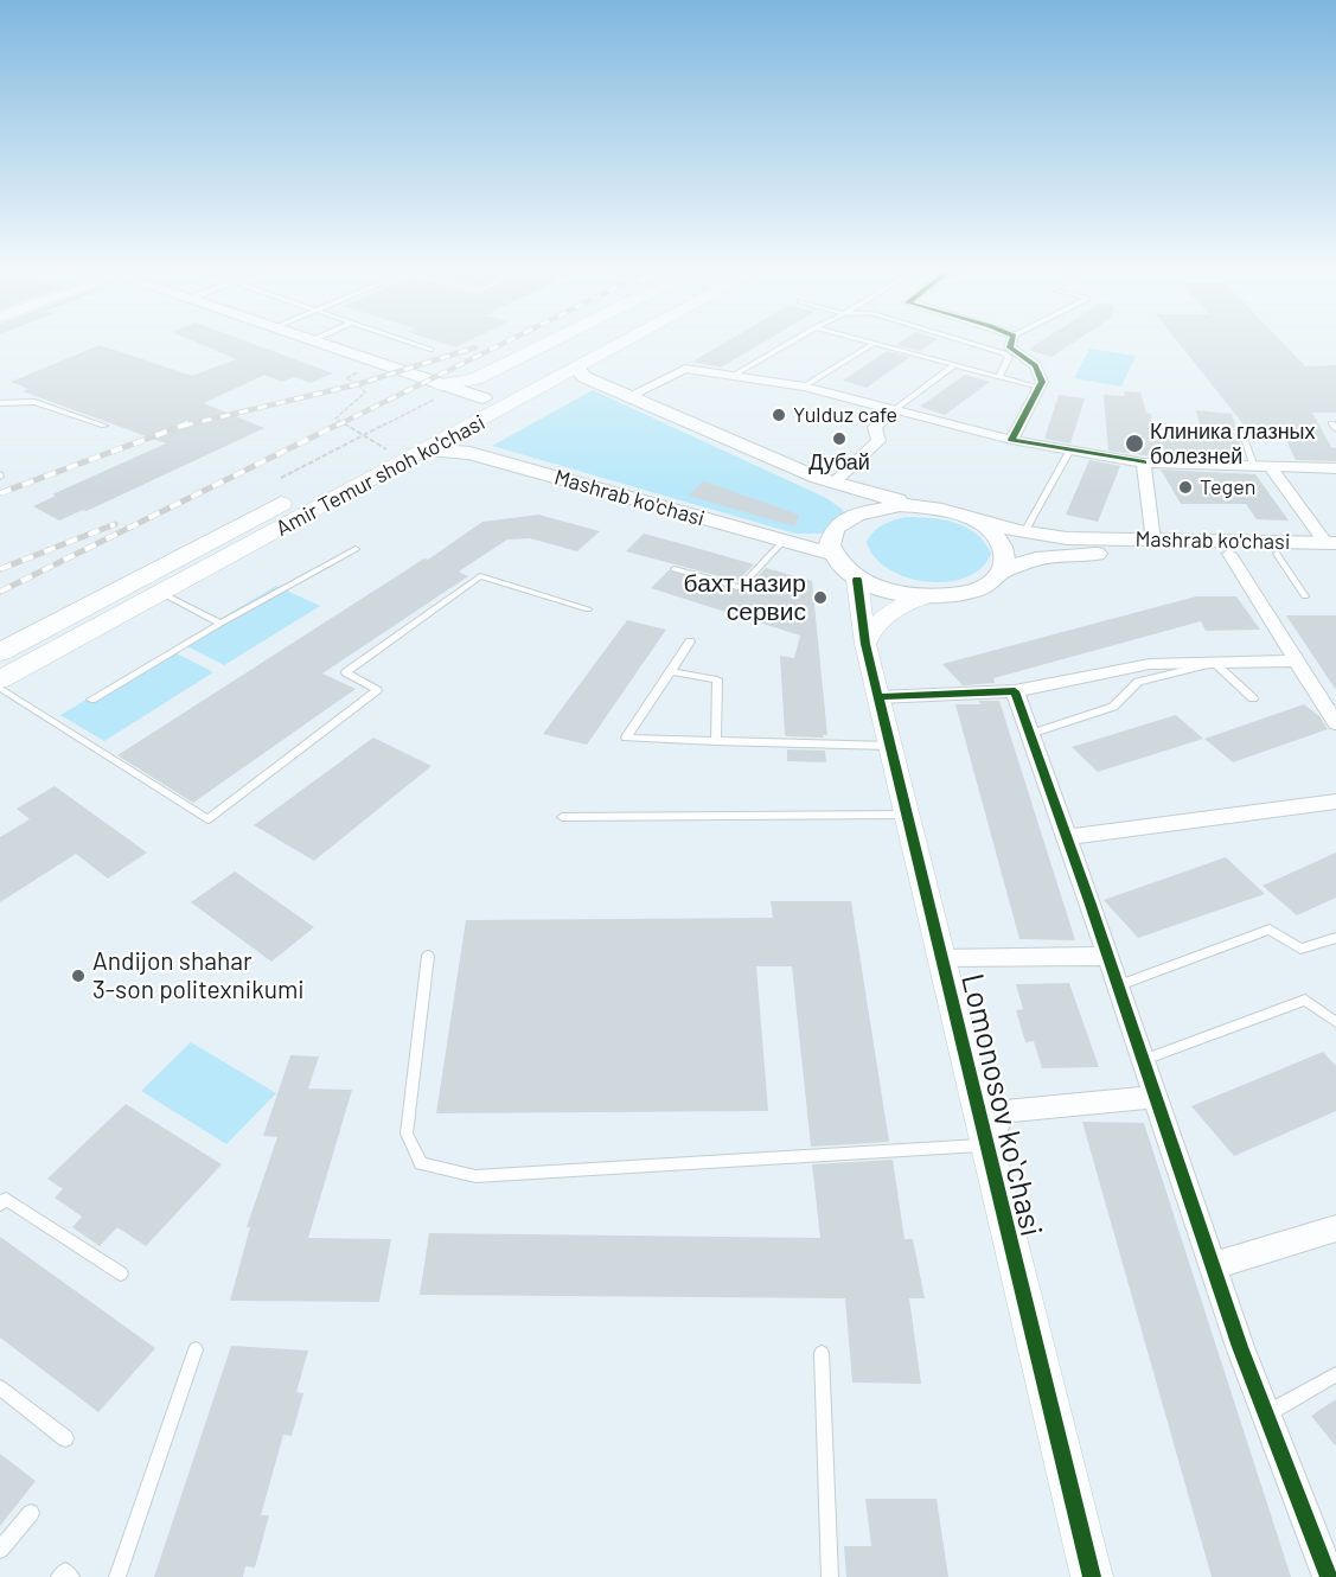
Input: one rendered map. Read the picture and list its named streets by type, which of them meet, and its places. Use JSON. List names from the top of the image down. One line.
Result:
{"streets":{"main road":["Amir Temur shoh ko'chasi","Mashrab ko'chasi"],"street":["Lomonosov koʻchasi"]},"crossings":[["Amir Temur shoh ko'chasi","Mashrab ko'chasi"],["Mashrab ko'chasi","Lomonosov koʻchasi"]],"places":["Yulduz cafe","Дубай","Клиника глазных болезней","Tegen","бахт назир сервис","Andijon shahar 3-son politexnikumi"]}
